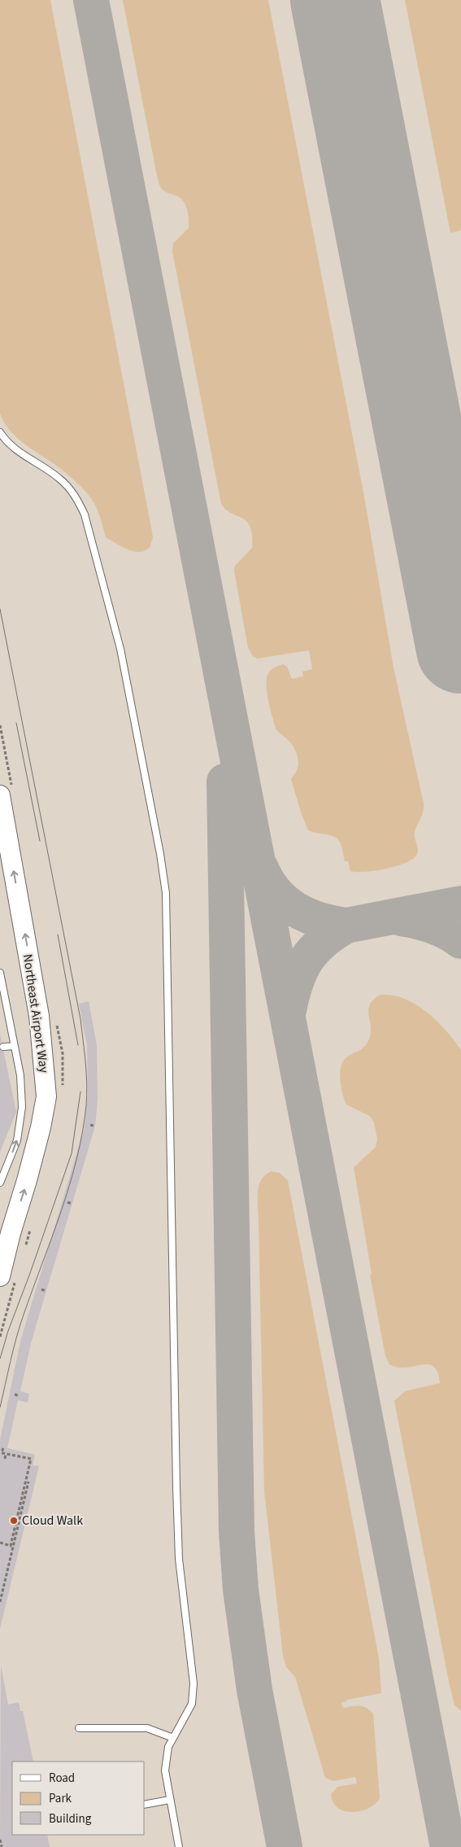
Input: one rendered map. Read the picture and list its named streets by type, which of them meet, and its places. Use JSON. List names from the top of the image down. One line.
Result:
{"streets":{"main road":["Northeast Airport Way"]},"one_way":["Northeast Airport Way"],"places":["Cloud Walk"],"legend":["Road","Park","Building"]}
